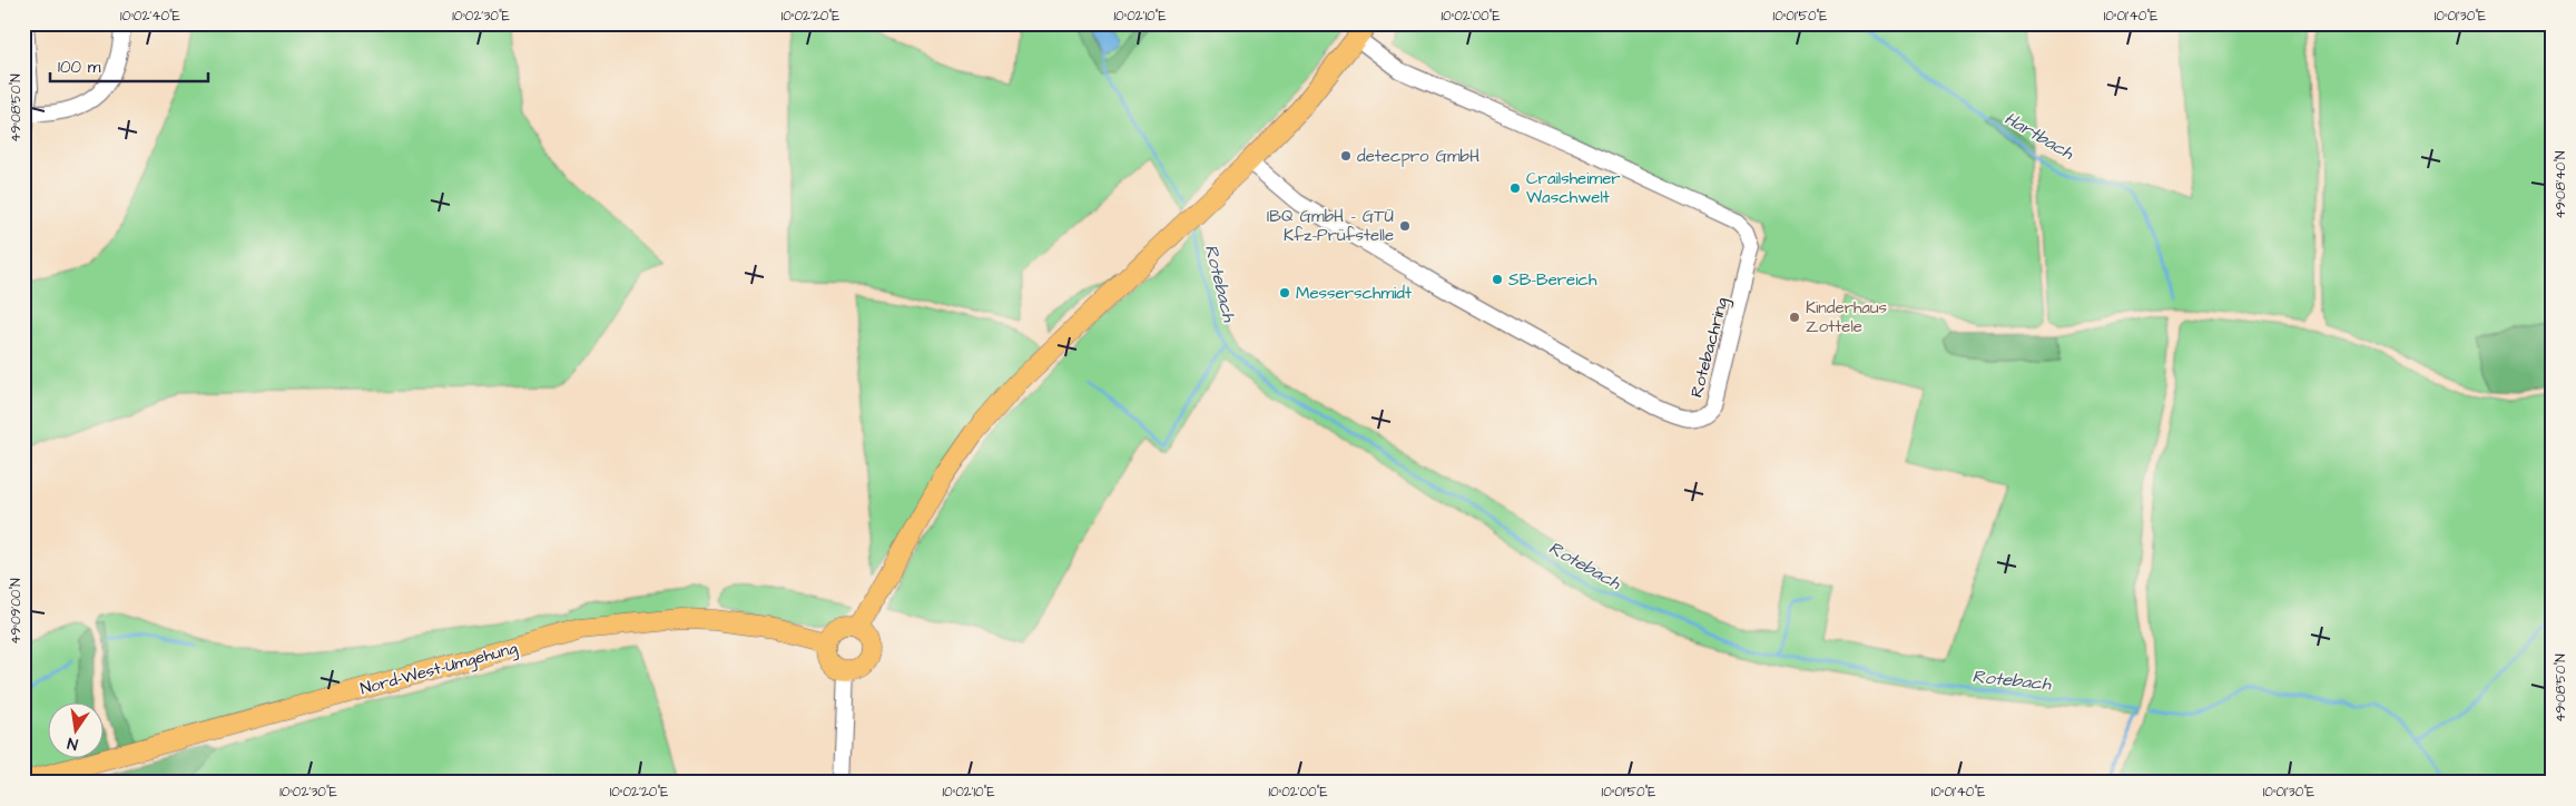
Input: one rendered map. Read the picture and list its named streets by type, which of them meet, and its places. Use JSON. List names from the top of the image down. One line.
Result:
{"streets":{"main road":["Nord-West-Umgehung"],"street":["Rotebachring"]},"water":["Hartbach","Rotebach"],"places":["detecpro GmbH","Crailsheimer Waschwelt","IBQ GmbH - GTÜ Kfz-Prüfstelle","SB-Bereich","Messerschmidt","Kinderhaus Zottele"],"scale_bar":"100 m","north":"bottom","coordinates":["10°02'40\"E","10°02'30\"E","10°02'20\"E","10°02'10\"E","10°02'00\"E","10°01'50\"E","10°01'40\"E","10°01'30\"E","49°08'50\"N","49°08'40\"N","49°09'00\"N"]}
